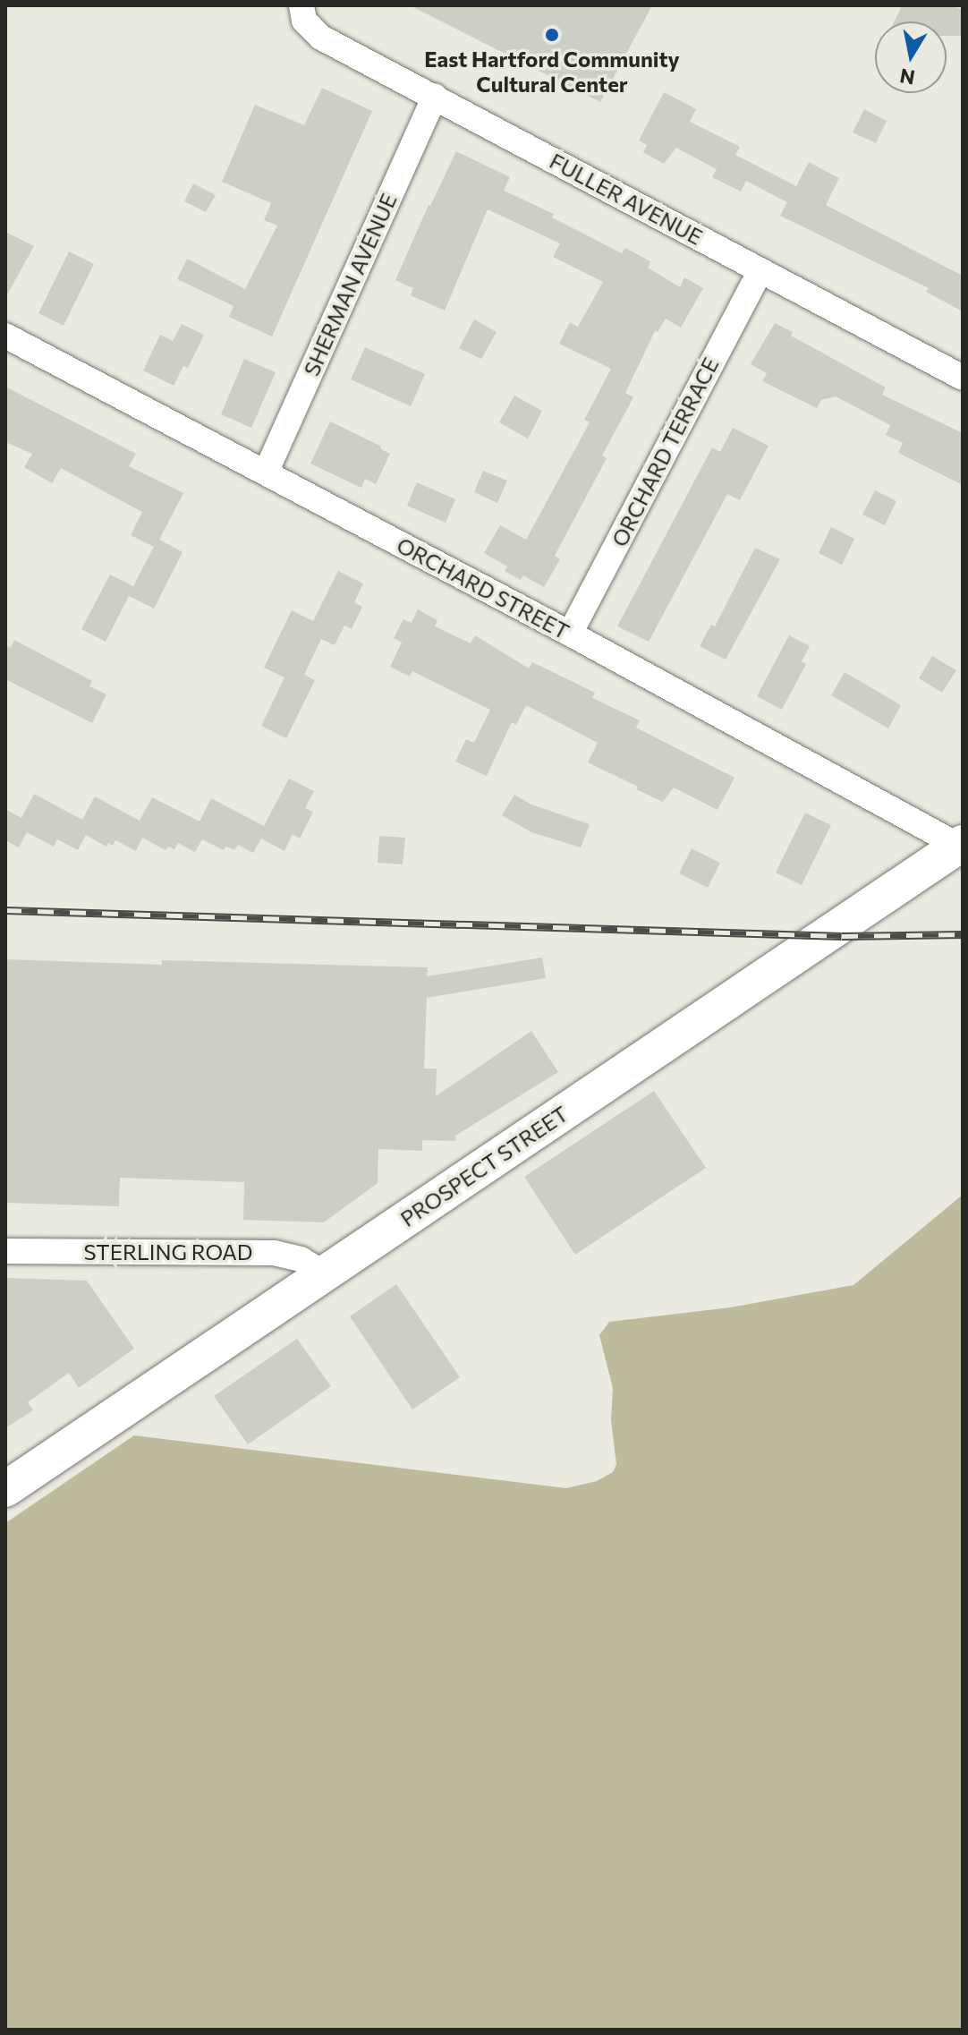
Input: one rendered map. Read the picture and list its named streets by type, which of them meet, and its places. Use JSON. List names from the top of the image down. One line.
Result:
{"streets":{"main road":["PROSPECT STREET"],"street":["FULLER AVENUE","SHERMAN AVENUE","ORCHARD TERRACE","ORCHARD STREET","STERLING ROAD"]},"crossings":[["FULLER AVENUE","SHERMAN AVENUE"],["FULLER AVENUE","ORCHARD TERRACE"],["SHERMAN AVENUE","ORCHARD STREET"],["ORCHARD TERRACE","ORCHARD STREET"],["ORCHARD STREET","PROSPECT STREET"],["PROSPECT STREET","STERLING ROAD"]],"places":["East Hartford Community Cultural Center"],"north":"bottom"}
